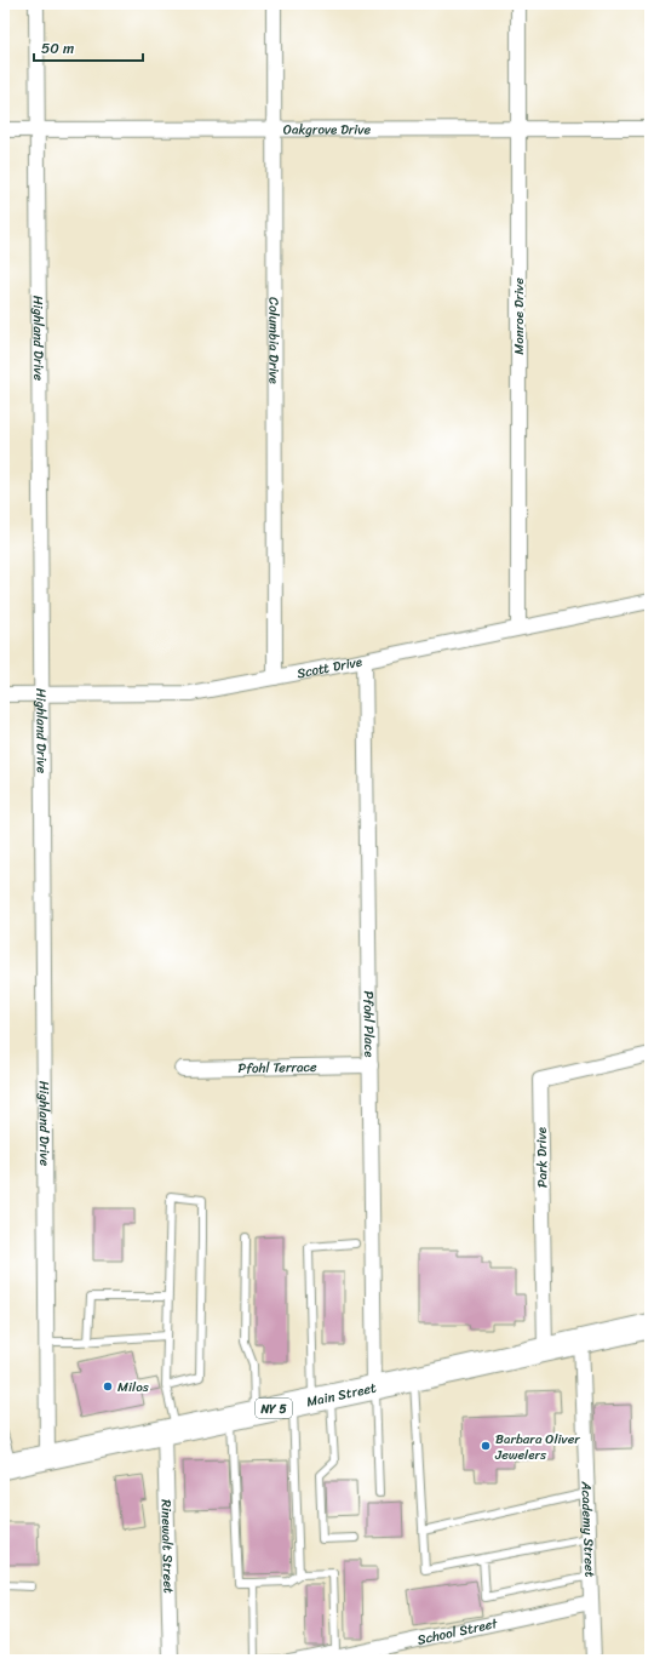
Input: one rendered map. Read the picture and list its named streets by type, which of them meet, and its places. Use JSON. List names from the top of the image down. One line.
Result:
{"streets":{"main road":["Main Street","NY 5"],"street":["Oakgrove Drive","Monroe Drive","Highland Drive","Columbia Drive","Scott Drive","Pfohl Place","Pfohl Terrace","Park Drive","Academy Street","Rinewalt Street","School Street"]},"crossings":[["Oakgrove Drive","Monroe Drive"],["Oakgrove Drive","Highland Drive"],["Oakgrove Drive","Columbia Drive"],["Monroe Drive","Scott Drive"],["Highland Drive","Scott Drive"],["Highland Drive","Main Street"],["Columbia Drive","Scott Drive"],["Scott Drive","Pfohl Place"],["Pfohl Place","Pfohl Terrace"],["Pfohl Place","Main Street"],["Park Drive","Main Street"],["Main Street","Academy Street"],["Main Street","Rinewalt Street"],["Academy Street","School Street"]],"places":["Milos","Barbara Oliver Jewelers"],"scale_bar":"50 m"}
